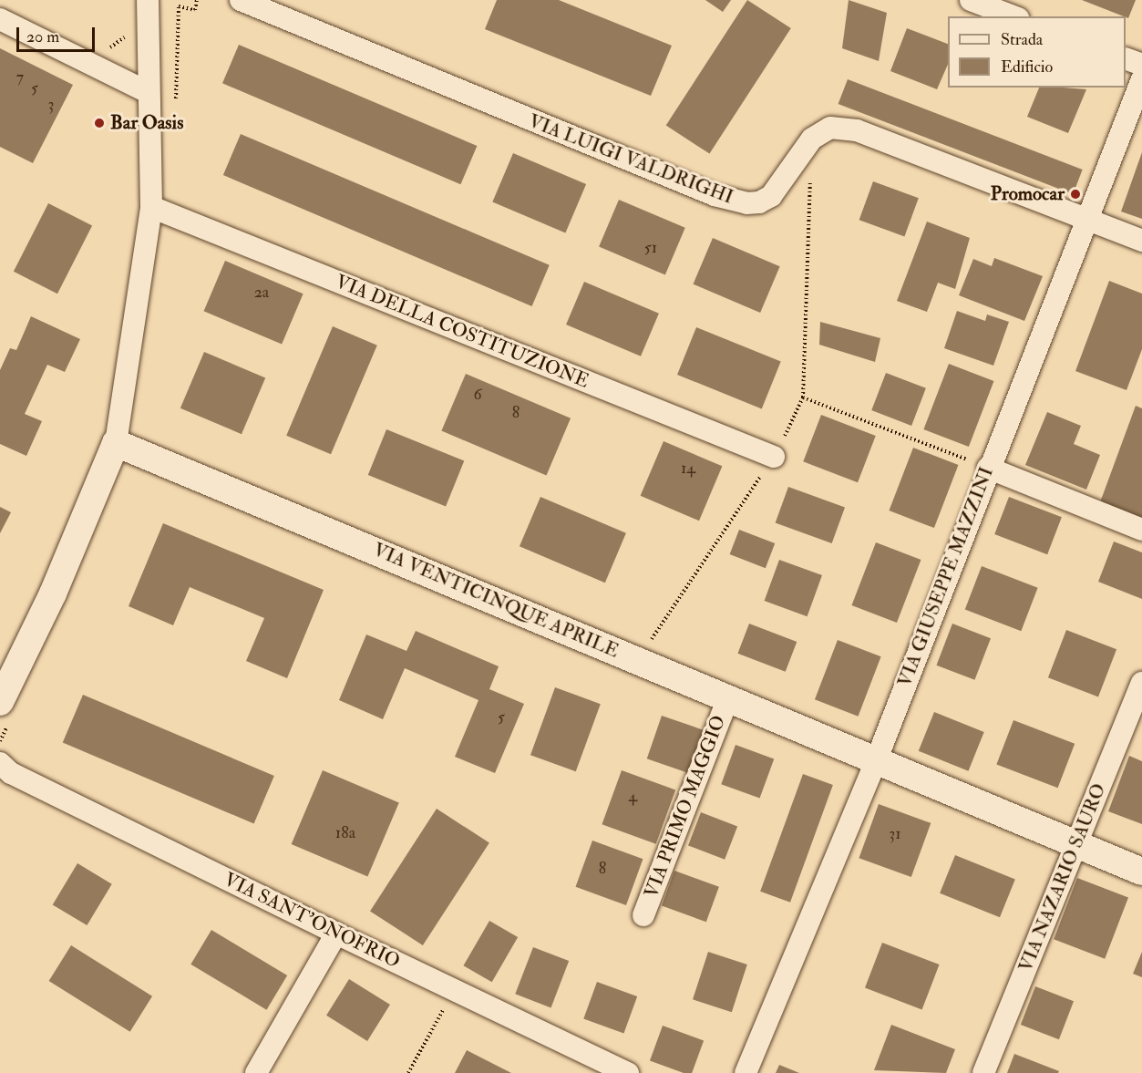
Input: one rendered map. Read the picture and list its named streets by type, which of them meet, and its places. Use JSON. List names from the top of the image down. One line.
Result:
{"streets":{"street":["VIA LUIGI VALDRIGHI","VIA DELLA COSTITUZIONE","VIA GIUSEPPE MAZZINI","VIA VENTICINQUE APRILE","VIA PRIMO MAGGIO","VIA NAZARIO SAURO","VIA SANT'ONOFRIO"]},"crossings":[["VIA GIUSEPPE MAZZINI","VIA VENTICINQUE APRILE"],["VIA VENTICINQUE APRILE","VIA PRIMO MAGGIO"],["VIA VENTICINQUE APRILE","VIA NAZARIO SAURO"]],"places":["Bar Oasis","Promocar"],"house_numbers":["7","5","3","51","2a","6","8","14","5","4","18a","31","8"],"legend":["Strada","Edificio"],"scale_bar":"20 m"}
